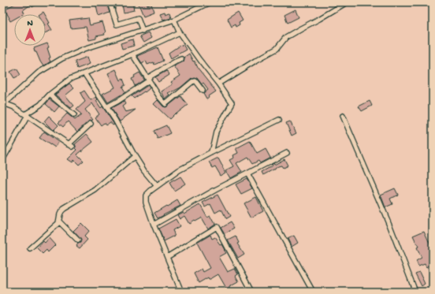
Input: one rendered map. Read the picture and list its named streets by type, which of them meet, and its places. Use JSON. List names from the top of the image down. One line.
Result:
{"north":"top"}
